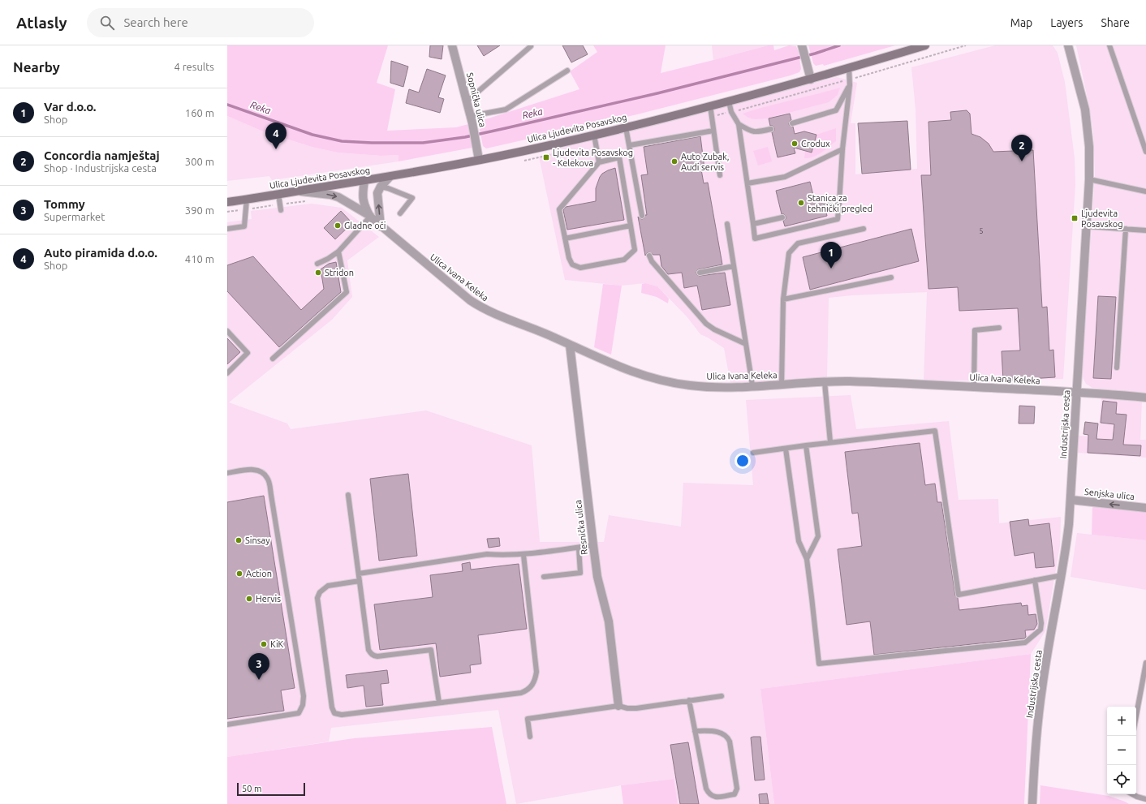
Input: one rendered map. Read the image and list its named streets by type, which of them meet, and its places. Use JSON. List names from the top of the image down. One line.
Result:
{"streets":{"main road":["Ulica Ljudevita Posavskog"],"street":["Sopnička ulica","Ulica Ivana Keleka","Industrijska cesta","Senjska ulica","Resnička ulica"]},"crossings":[["Sopnička ulica","Ulica Ljudevita Posavskog"],["Ulica Ljudevita Posavskog","Ulica Ivana Keleka"],["Ulica Ivana Keleka","Industrijska cesta"],["Ulica Ivana Keleka","Resnička ulica"],["Industrijska cesta","Senjska ulica"]],"one_way":["Senjska ulica"],"water":["Reka"],"places":{"other":["Crodux","Auto Zubak, Audi servis","Stanica za tehnički pregled","Gladne oči","Stridon","Sinsay","Action","Hervis","KiK"],"transit":["Ljudevita Posavskog - Kelekova","Ljudevita Posavskog"]},"house_numbers":["5"],"scale_bar":"50 m","page":{"header":"Atlasly","search":"Search here","nav":["Map","Layers","Share"],"heading":["Nearby","4 results"],"list":[{"mark":"1","name":"Var d.o.o.","note":"Shop","value":"160 m"},{"mark":"2","name":"Concordia namještaj","note":"Shop · Industrijska cesta","value":"300 m"},{"mark":"3","name":"Tommy","note":"Supermarket","value":"390 m"},{"mark":"4","name":"Auto piramida d.o.o.","note":"Shop","value":"410 m"}],"pins":["4","2","1","3"],"map_buttons":["+","−"],"scale":"50 m"}}
